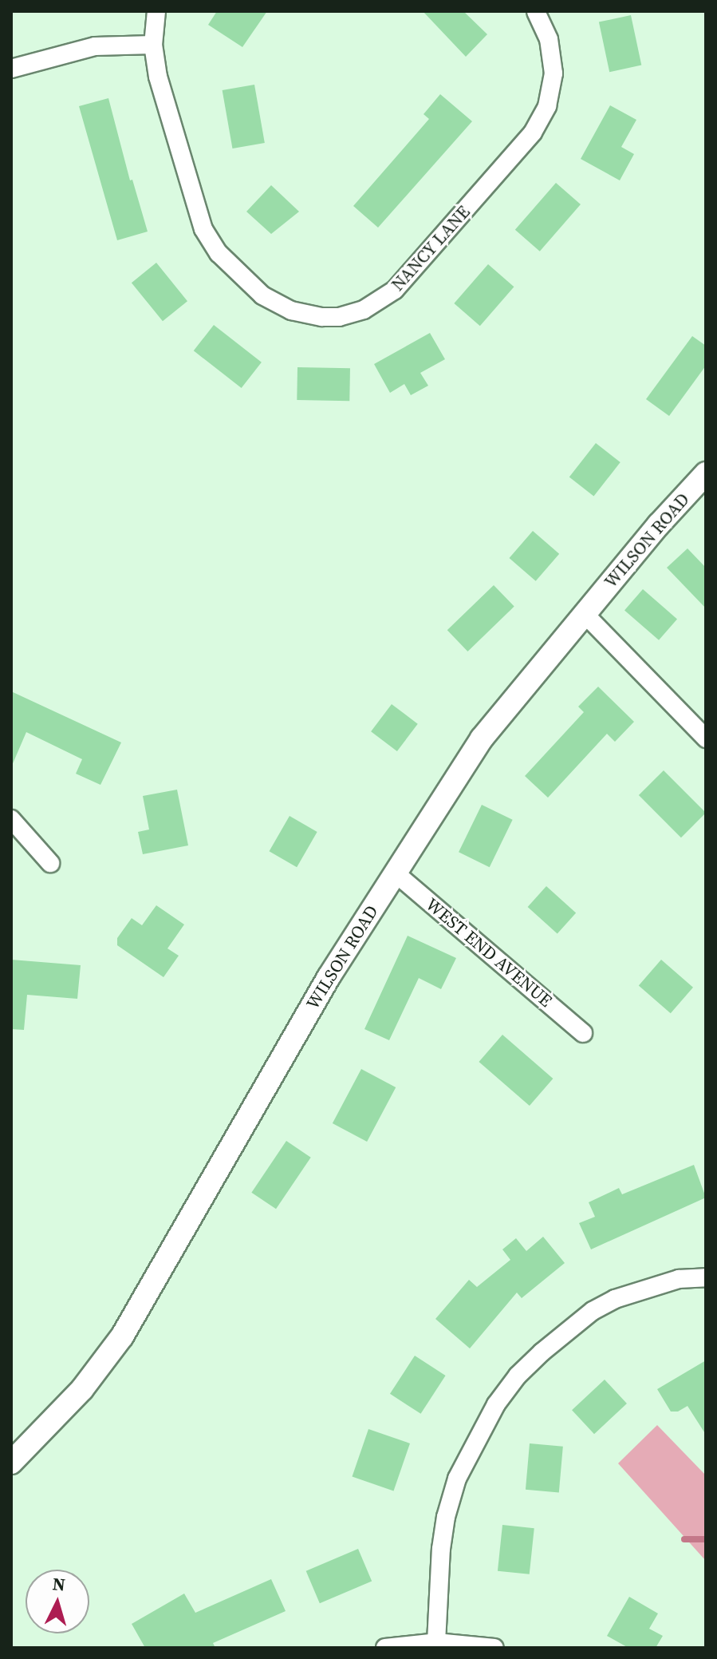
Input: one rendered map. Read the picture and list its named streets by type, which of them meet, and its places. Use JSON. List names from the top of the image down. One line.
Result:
{"streets":{"street":["NANCY LANE","WILSON ROAD","WEST END AVENUE"]},"crossings":[["WILSON ROAD","WEST END AVENUE"]],"north":"top"}
